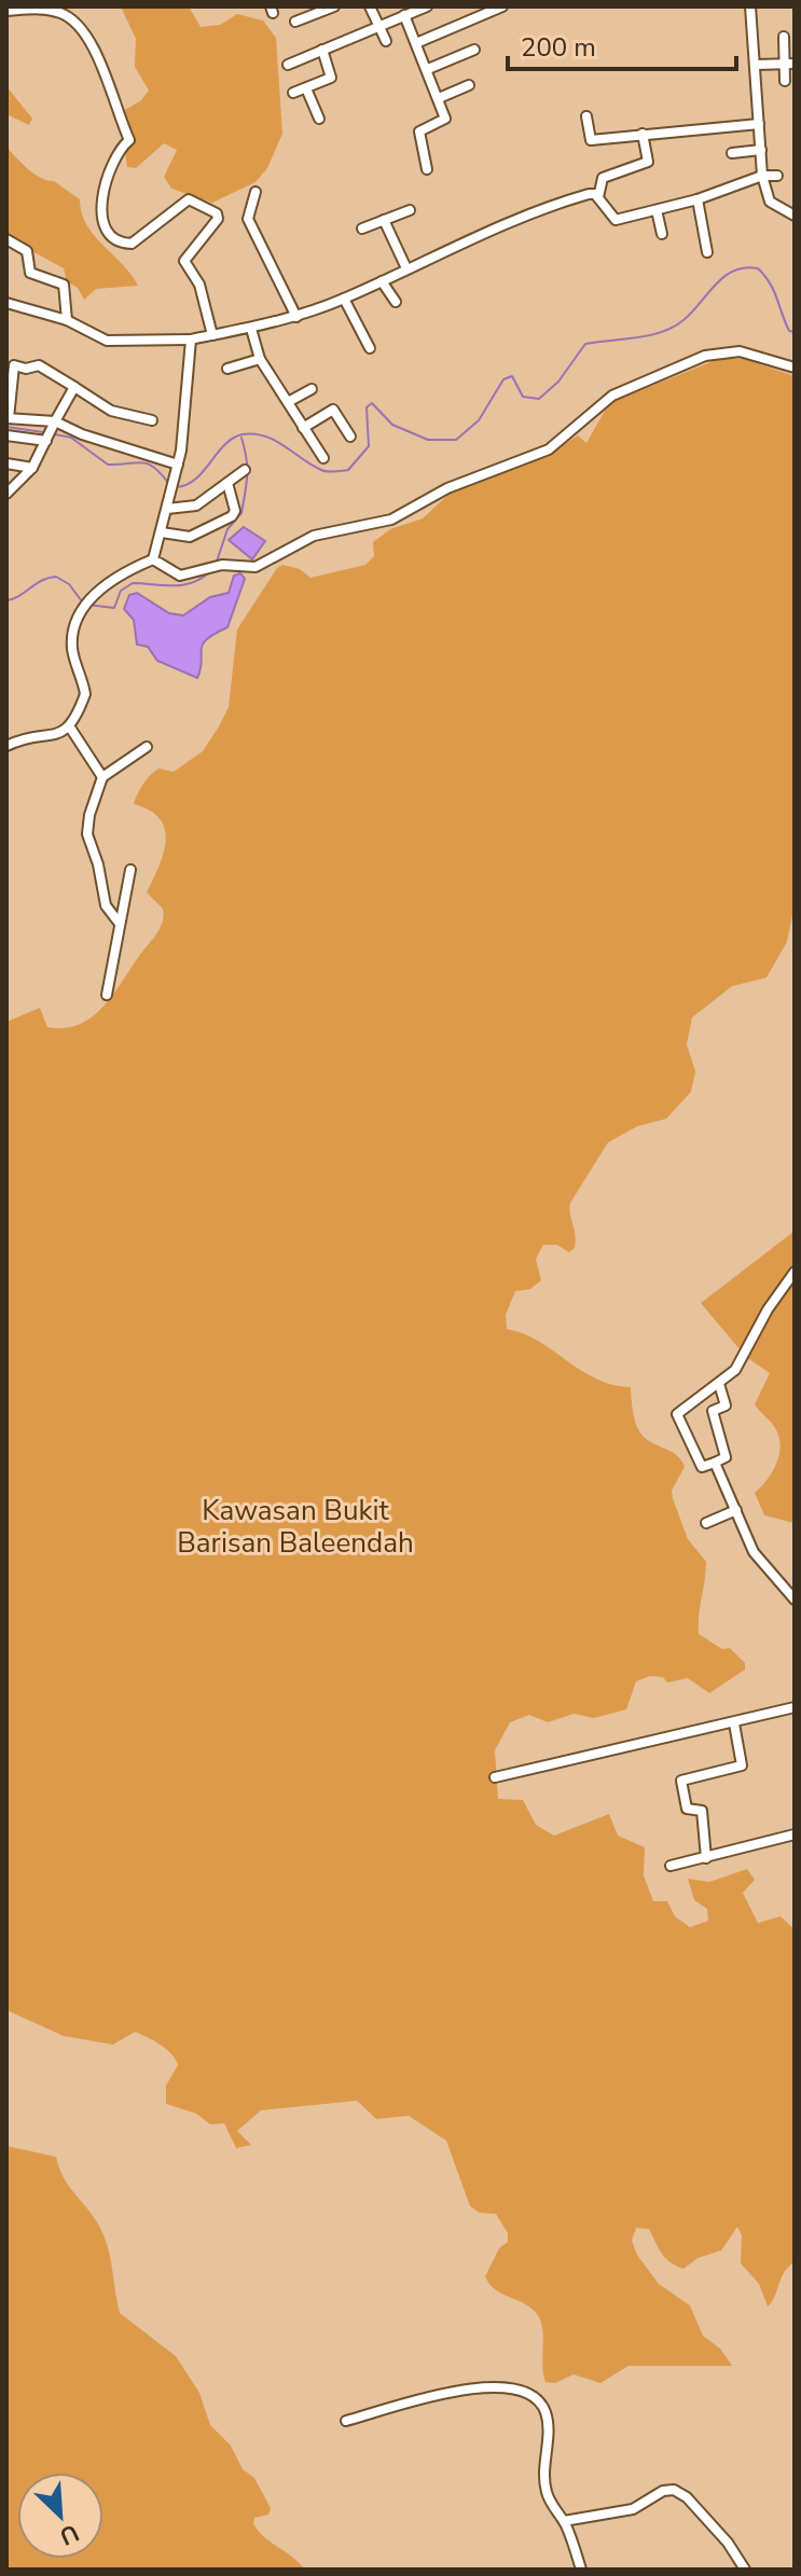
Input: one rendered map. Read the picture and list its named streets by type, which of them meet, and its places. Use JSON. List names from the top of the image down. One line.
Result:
{"parks":["Kawasan Bukit Barisan Baleendah"],"scale_bar":"200 m","north":"bottom right"}
